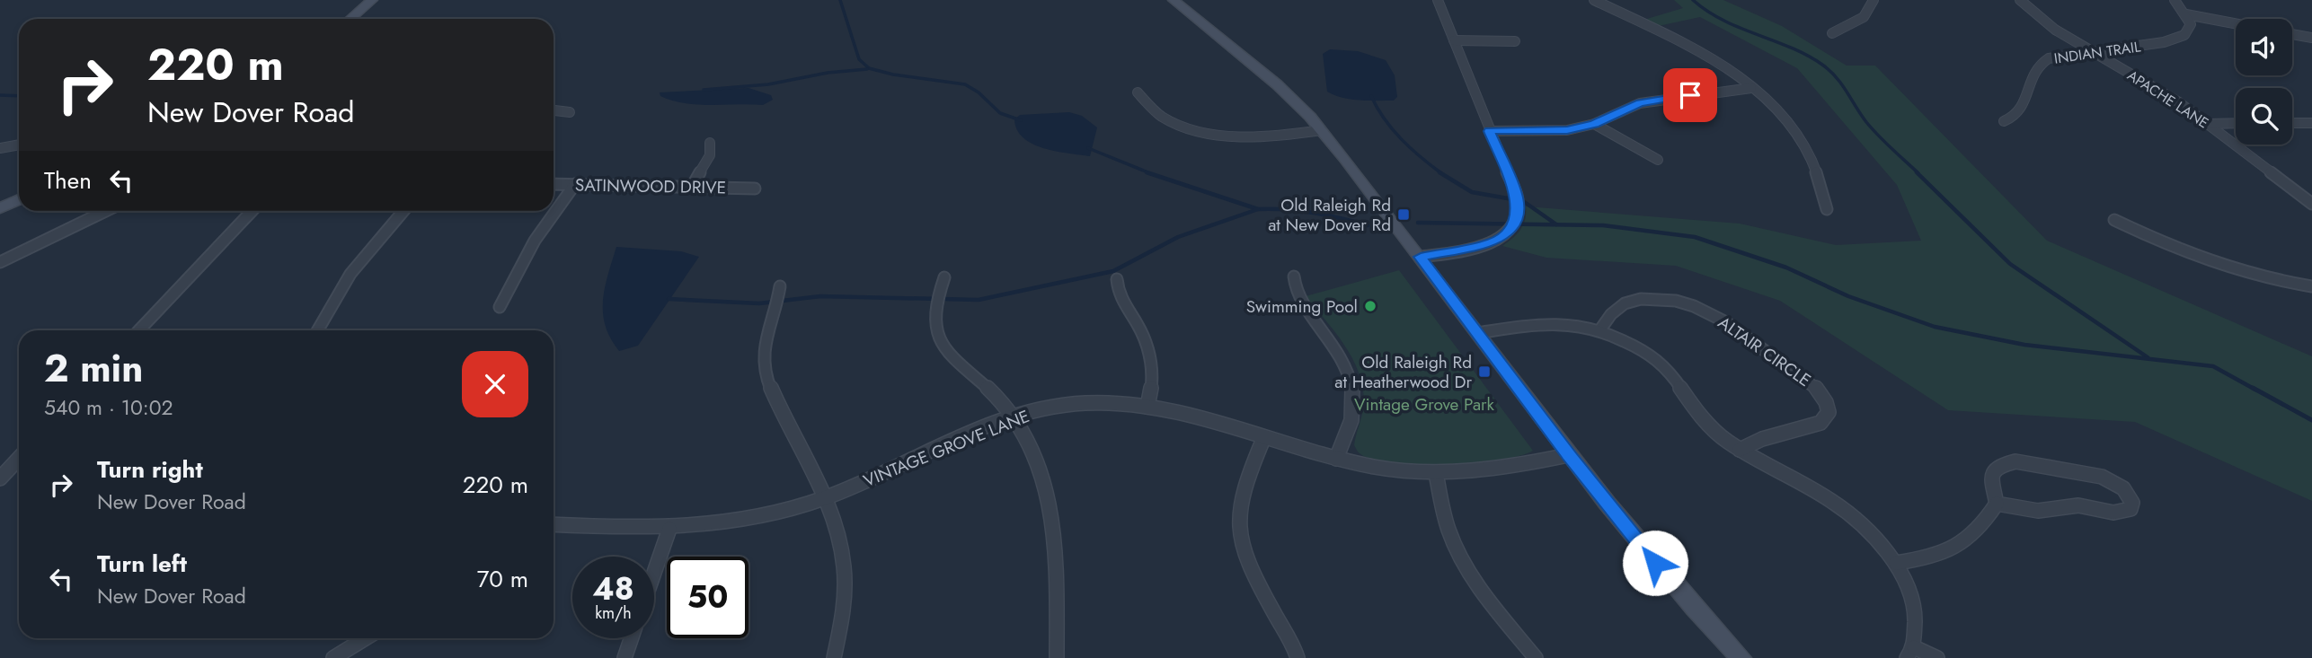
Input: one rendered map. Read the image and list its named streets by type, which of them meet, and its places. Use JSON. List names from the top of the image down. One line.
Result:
{"streets":{"street":["INDIAN TRAIL","APACHE LANE","SATINWOOD DRIVE","ALTAIR CIRCLE","VINTAGE GROVE LANE"]},"crossings":[["INDIAN TRAIL","APACHE LANE"]],"parks":["Vintage Grove Park"],"places":{"transit":["Old Raleigh Rd at New Dover Rd","Old Raleigh Rd at Heatherwood Dr"],"other":["Swimming Pool"]},"page":{"turn":["220 m","New Dover Road"],"then":"Then","heading":["2 min","540 m · 10:02"],"list":[{"name":"Turn right","note":"New Dover Road","value":"220 m"},{"name":"Turn left","note":"New Dover Road","value":"70 m"}],"speed":"48 km/h","limit":"50"}}
